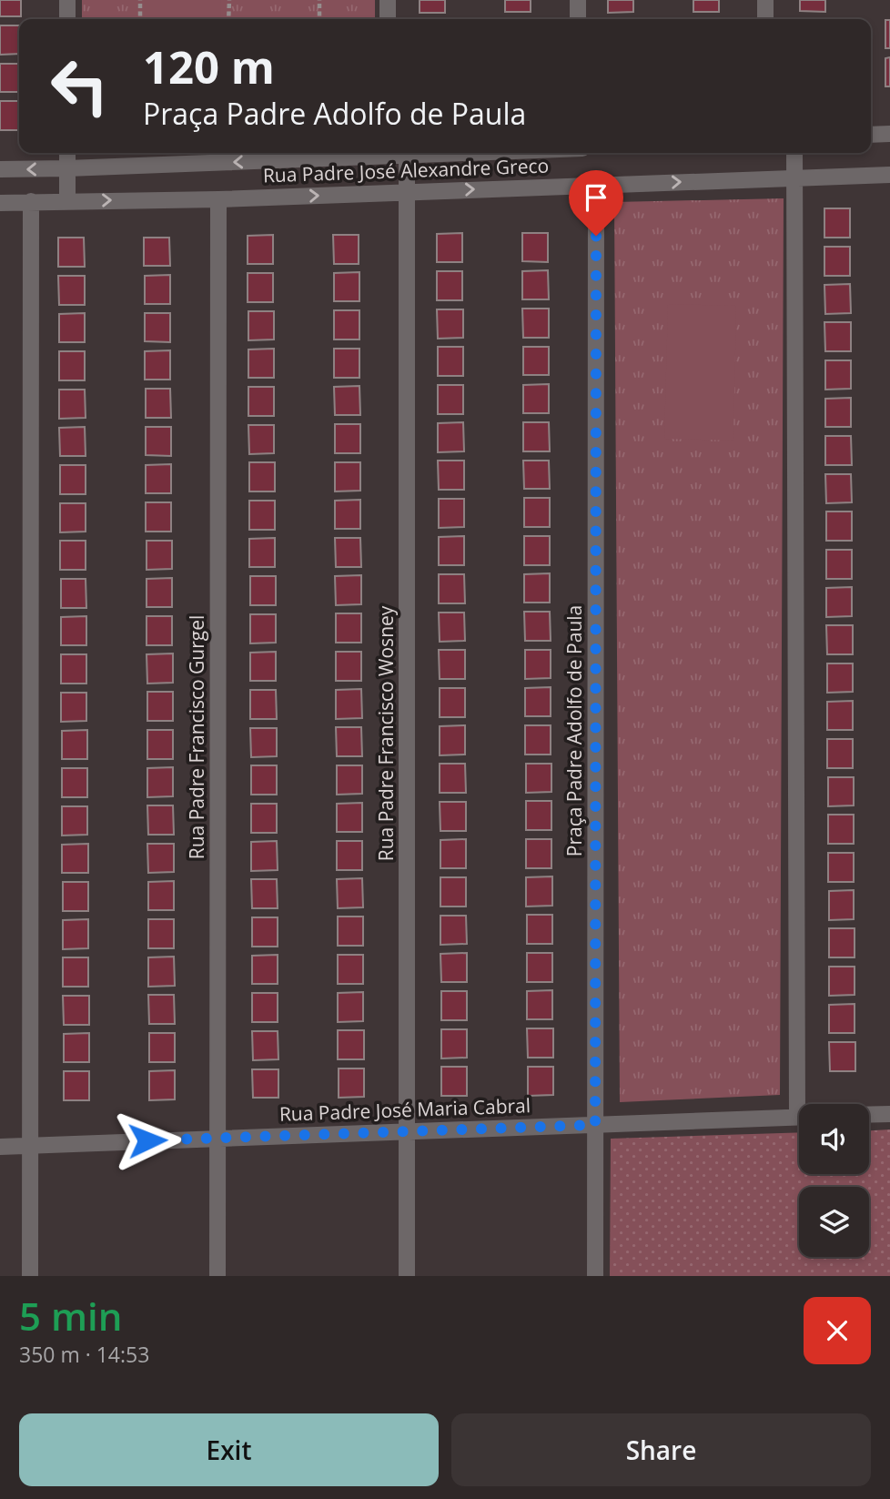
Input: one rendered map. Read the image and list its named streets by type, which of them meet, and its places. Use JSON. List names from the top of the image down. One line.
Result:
{"streets":{"street":["Rua Padre José Alexandre Greco","Praça Padre Adolfo de Paula","Rua Padre Francisco Wosney","Rua Padre Francisco Gurgel","Rua Padre José Maria Cabral"]},"crossings":[["Rua Padre José Alexandre Greco","Praça Padre Adolfo de Paula"],["Rua Padre José Alexandre Greco","Rua Padre Francisco Wosney"],["Rua Padre José Alexandre Greco","Rua Padre Francisco Gurgel"],["Praça Padre Adolfo de Paula","Rua Padre José Maria Cabral"],["Rua Padre Francisco Wosney","Rua Padre José Maria Cabral"],["Rua Padre Francisco Gurgel","Rua Padre José Maria Cabral"]],"page":{"turn":["120 m","Praça Padre Adolfo de Paula"],"heading":["5 min","350 m · 14:53"],"buttons":["Exit","Share"]}}
